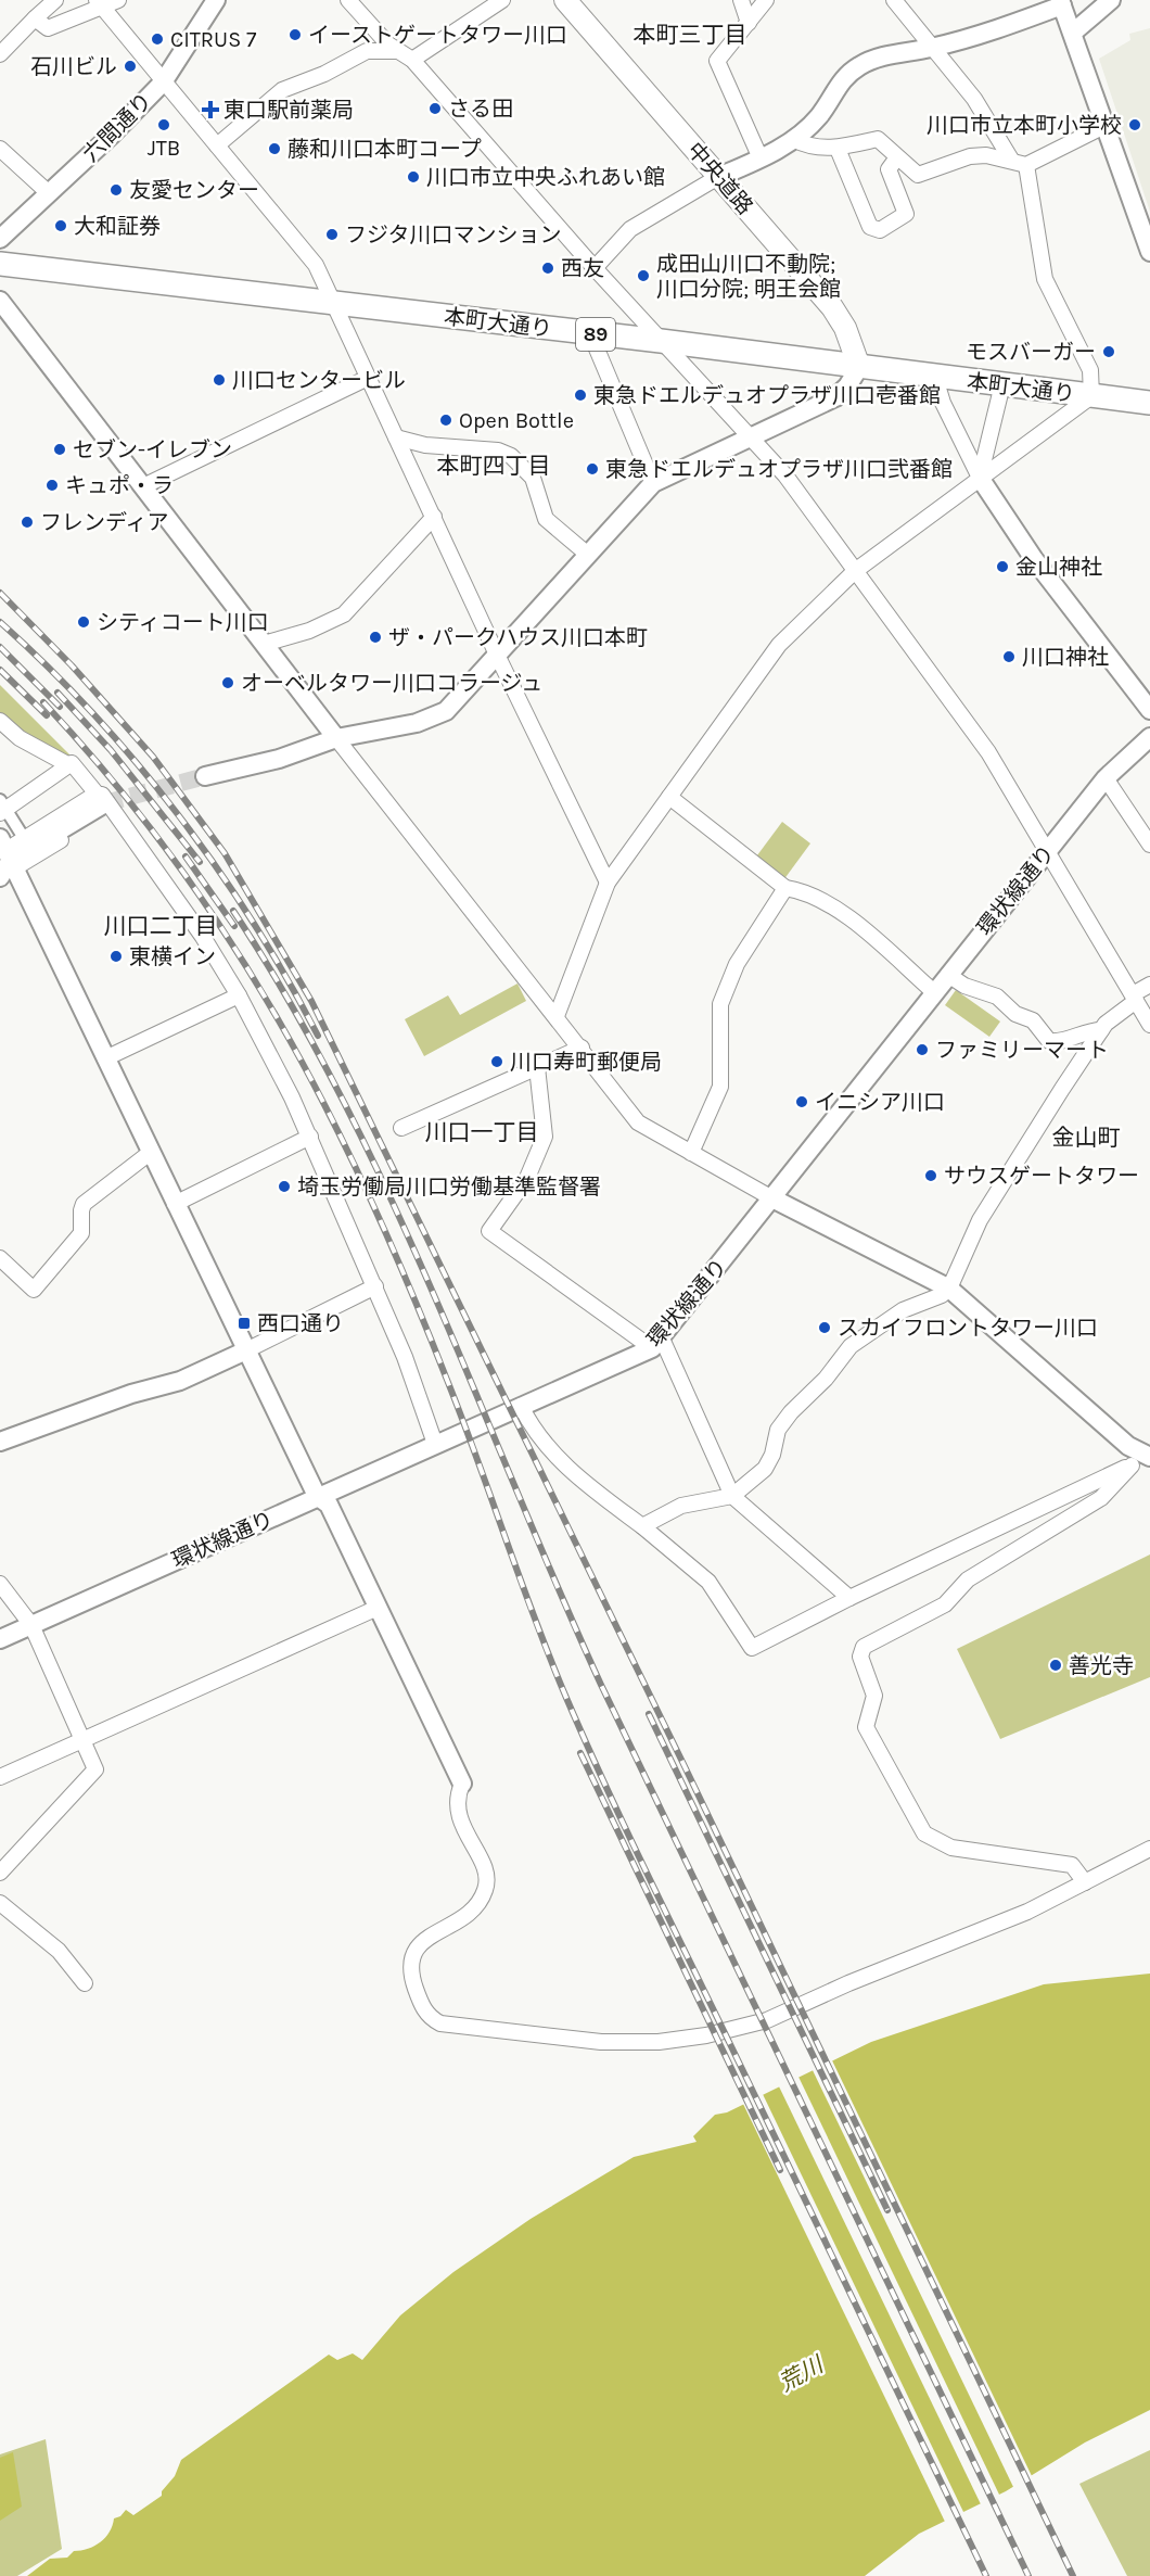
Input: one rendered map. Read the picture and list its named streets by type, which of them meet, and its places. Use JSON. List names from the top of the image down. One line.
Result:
{"streets":{"main road":["中央道路","本町大通り","89"],"street":["六間通り","環状線通り"]},"crossings":[["中央道路","本町大通り"]],"districts":["本町三丁目","本町四丁目","川口二丁目","川口一丁目","金山町"],"water":["荒川"],"places":{"other":["イーストゲートタワー川口","CITRUS 7","石川ビル","さる田","JTB","川口市立本町小学校","藤和川口本町コープ","川口市立中央ふれあい館","友愛センター","大和証券","フジタ川口マンション","西友","成田山川口不動院; 川口分院; 明王会館","モスバーガー","川口センタービル","東急ドエルデュオプラザ川口壱番館","Open Bottle","セブン-イレブン","東急ドエルデュオプラザ川口弐番館","キュポ・ラ","フレンディア","金山神社","シティコート川口","ザ・パークハウス川口本町","川口神社","オーベルタワー川口コラージュ","東横イン","ファミリーマート","川口寿町郵便局","イニシア川口","サウスゲートタワー","埼玉労働局川口労働基準監督署","スカイフロントタワー川口","善光寺"],"health":["東口駅前薬局"],"transit":["西口通り"]}}
